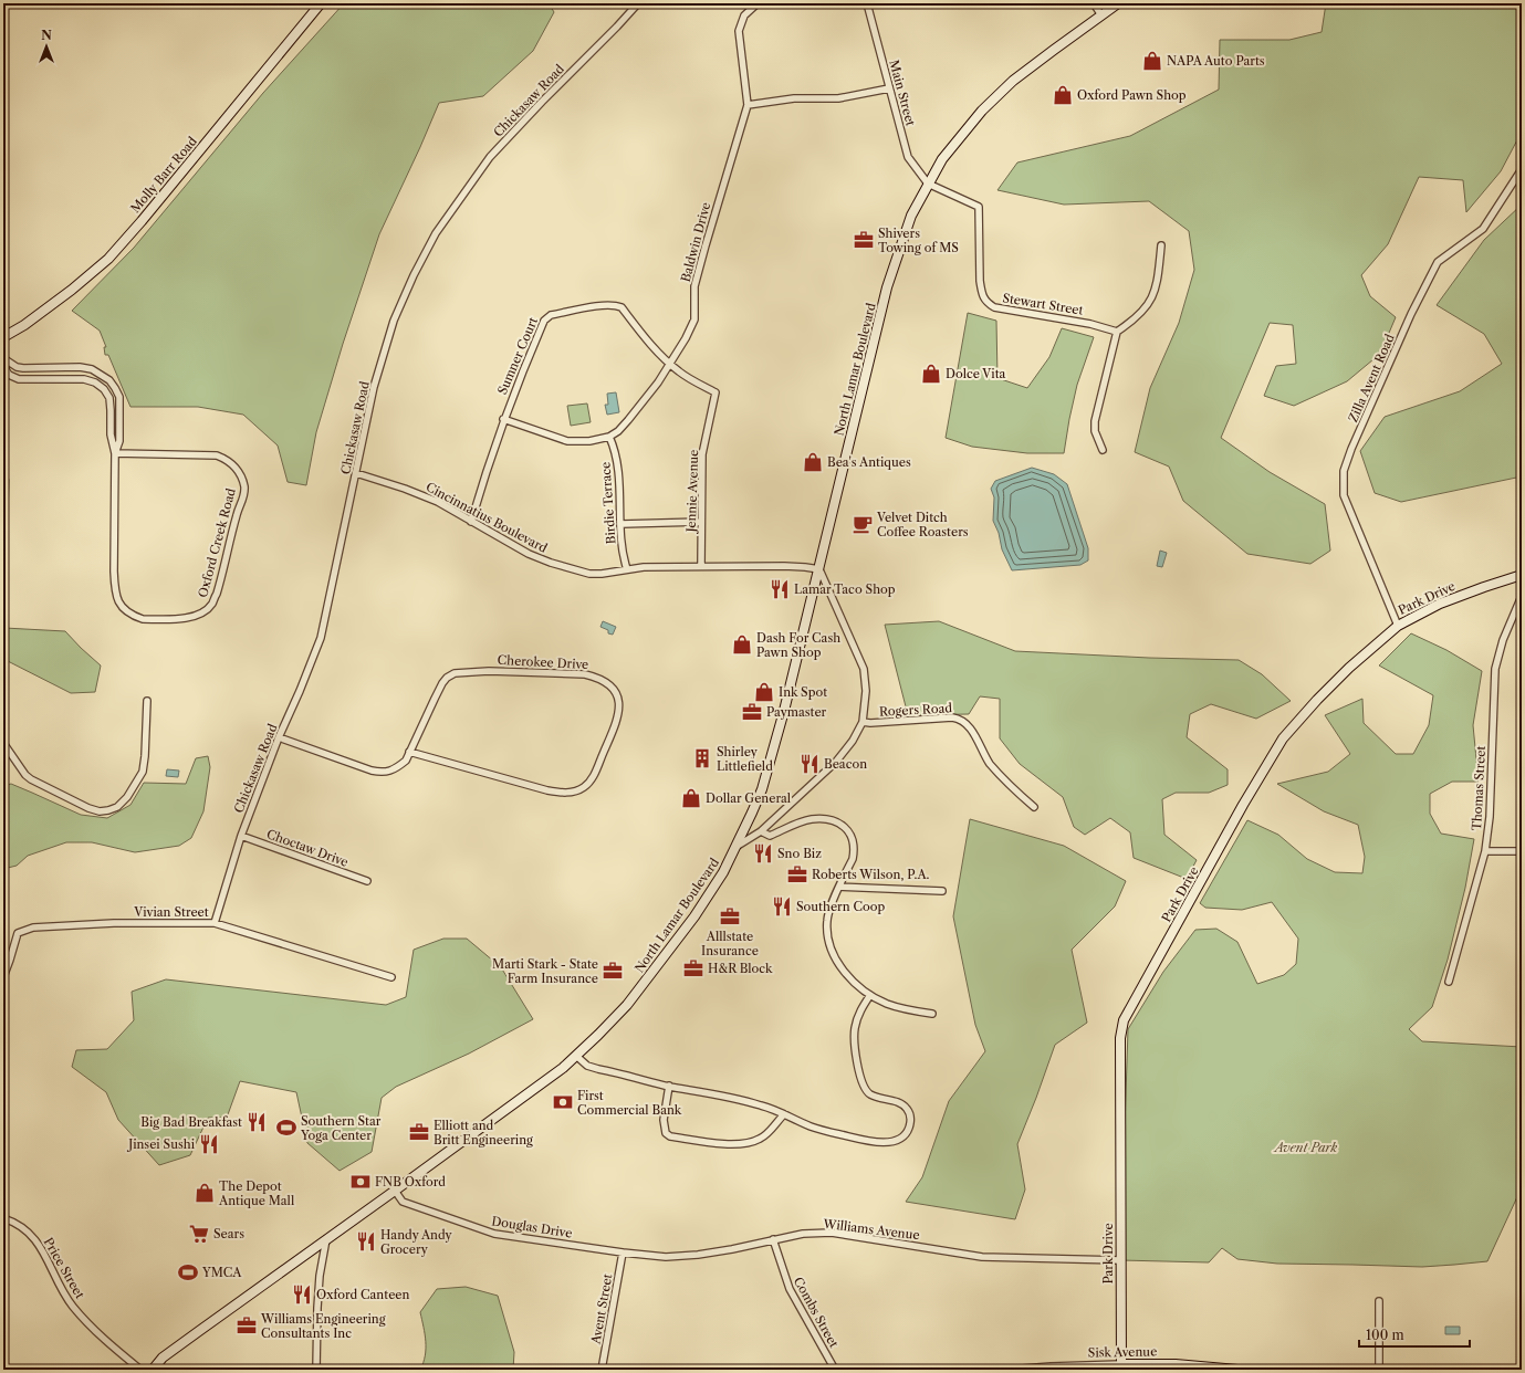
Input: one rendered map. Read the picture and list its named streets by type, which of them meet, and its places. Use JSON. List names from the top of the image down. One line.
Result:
{"streets":{"street":["Main Street","Chickasaw Road","Molly Barr Road","Baldwin Drive","Stewart Street","Sumner Court","North Lamar Boulevard","Zilla Avent Road","Jennie Avenue","Birdie Terrace","Cincinnatius Boulevard","Oxford Creek Road","Park Drive","Cherokee Drive","Rogers Road","Thomas Street","Choctaw Drive","Vivian Street","Douglas Drive","Williams Avenue","Price Street","Avent Street","Combs Street","Sisk Avenue"]},"crossings":[["Main Street","Stewart Street"],["Main Street","North Lamar Boulevard"],["Chickasaw Road","Cincinnatius Boulevard"],["Chickasaw Road","Cherokee Drive"],["Chickasaw Road","Choctaw Drive"],["Chickasaw Road","Vivian Street"],["Baldwin Drive","Sumner Court"],["Baldwin Drive","Birdie Terrace"],["Stewart Street","North Lamar Boulevard"],["Sumner Court","Jennie Avenue"],["Sumner Court","Birdie Terrace"],["Sumner Court","Cincinnatius Boulevard"],["North Lamar Boulevard","Cincinnatius Boulevard"],["North Lamar Boulevard","Douglas Drive"],["Zilla Avent Road","Park Drive"],["Jennie Avenue","Cincinnatius Boulevard"],["Birdie Terrace","Cincinnatius Boulevard"],["Park Drive","Williams Avenue"],["Park Drive","Sisk Avenue"],["Douglas Drive","Williams Avenue"],["Douglas Drive","Avent Street"],["Williams Avenue","Avent Street"],["Williams Avenue","Combs Street"]],"parks":["Avent Park"],"places":{"shop":["NAPA Auto Parts","Oxford Pawn Shop","Dolce Vita","Bea's Antiques","Dash For Cash Pawn Shop","Ink Spot","Dollar General","The Depot Antique Mall"],"office":["Shivers Towing of MS","Paymaster","Roberts Wilson, P.A.","Alllstate Insurance","H&R Block","Marti Stark - State Farm Insurance","Elliott and Britt Engineering","Williams Engineering Consultants Inc"],"cafe":["Velvet Ditch Coffee Roasters"],"restaurant":["Lamar Taco Shop","Beacon","Sno Biz","Southern Coop","Big Bad Breakfast","Jinsei Sushi","Handy Andy Grocery","Oxford Canteen"],"building":["Shirley Littlefield"],"bank":["First Commercial Bank","FNB Oxford"],"sports":["Southern Star Yoga Center","YMCA"],"supermarket":["Sears"]},"scale_bar":"100 m","north":"top"}
